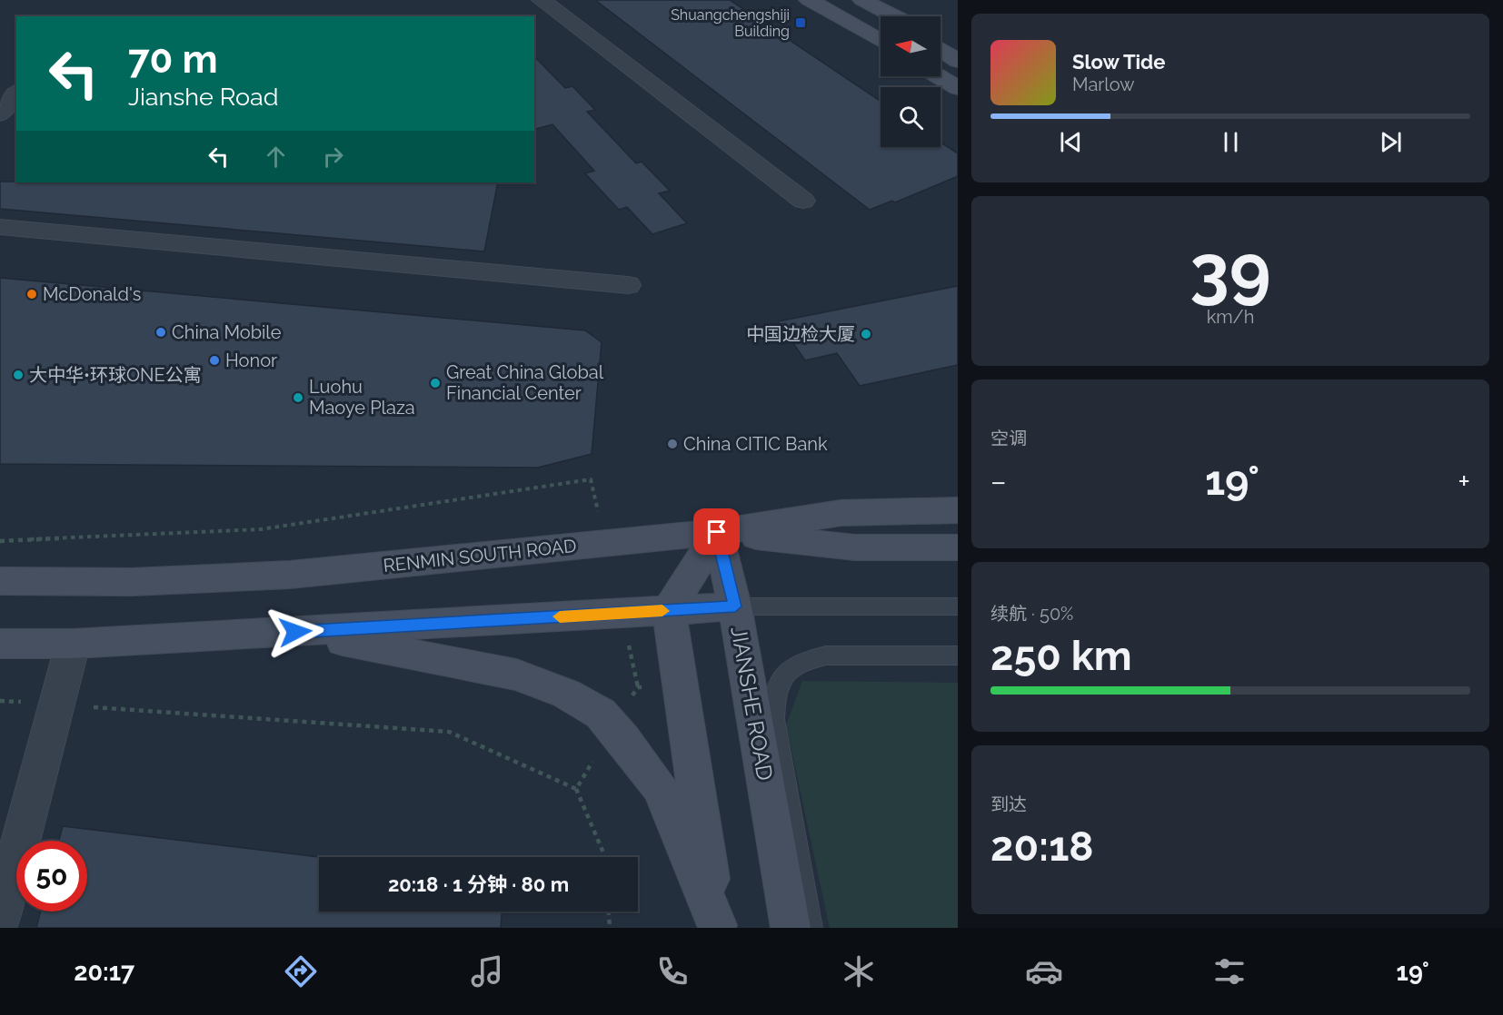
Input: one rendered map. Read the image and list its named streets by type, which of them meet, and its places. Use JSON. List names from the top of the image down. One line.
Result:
{"streets":{"main road":["RENMIN SOUTH ROAD","JIANSHE ROAD"]},"crossings":[["RENMIN SOUTH ROAD","JIANSHE ROAD"]],"places":{"transit":["Shuangchengshiji Building"],"other":["McDonald's","China Mobile","中国边检大厦","Honor","大中华•环球ONE公寓","Great China Global Financial Center","Luohu Maoye Plaza","China CITIC Bank"]},"north":"left","page":{"turn":["70 m","Jianshe Road"],"song":["Slow Tide","Marlow"],"tile":[["39","km/h"],"空调",["续航 · 50%","250 km"],["到达","20:18"]],"heat":["−","19°","+"],"limit":"50","trip":"20:18 · 1 分钟 · 80 m","tabs":["20:17","19°"]}}
